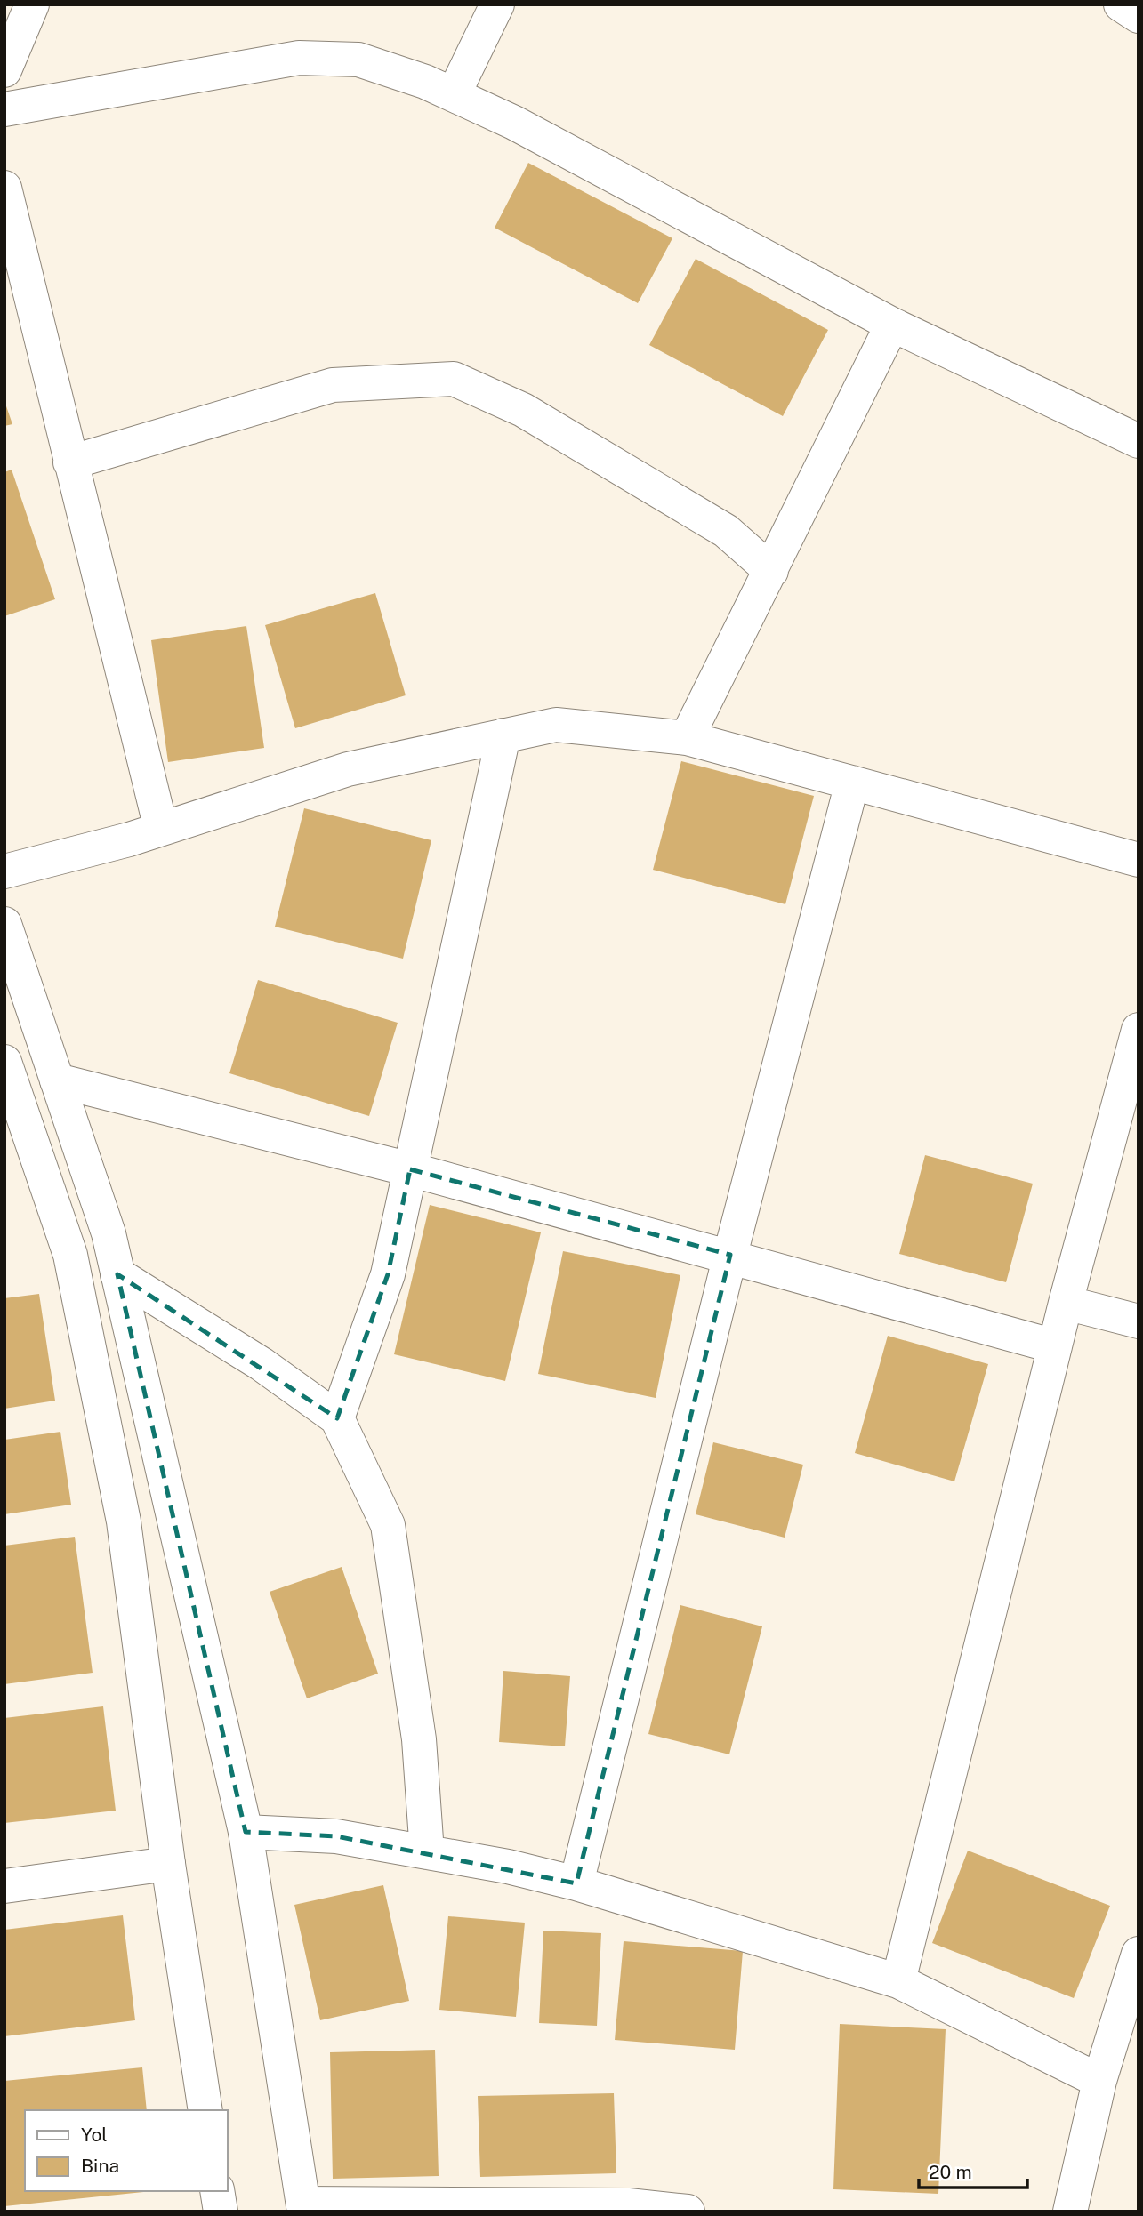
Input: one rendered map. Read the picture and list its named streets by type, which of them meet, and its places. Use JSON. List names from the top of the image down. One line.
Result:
{"legend":["Yol","Bina"],"scale_bar":"20 m"}
